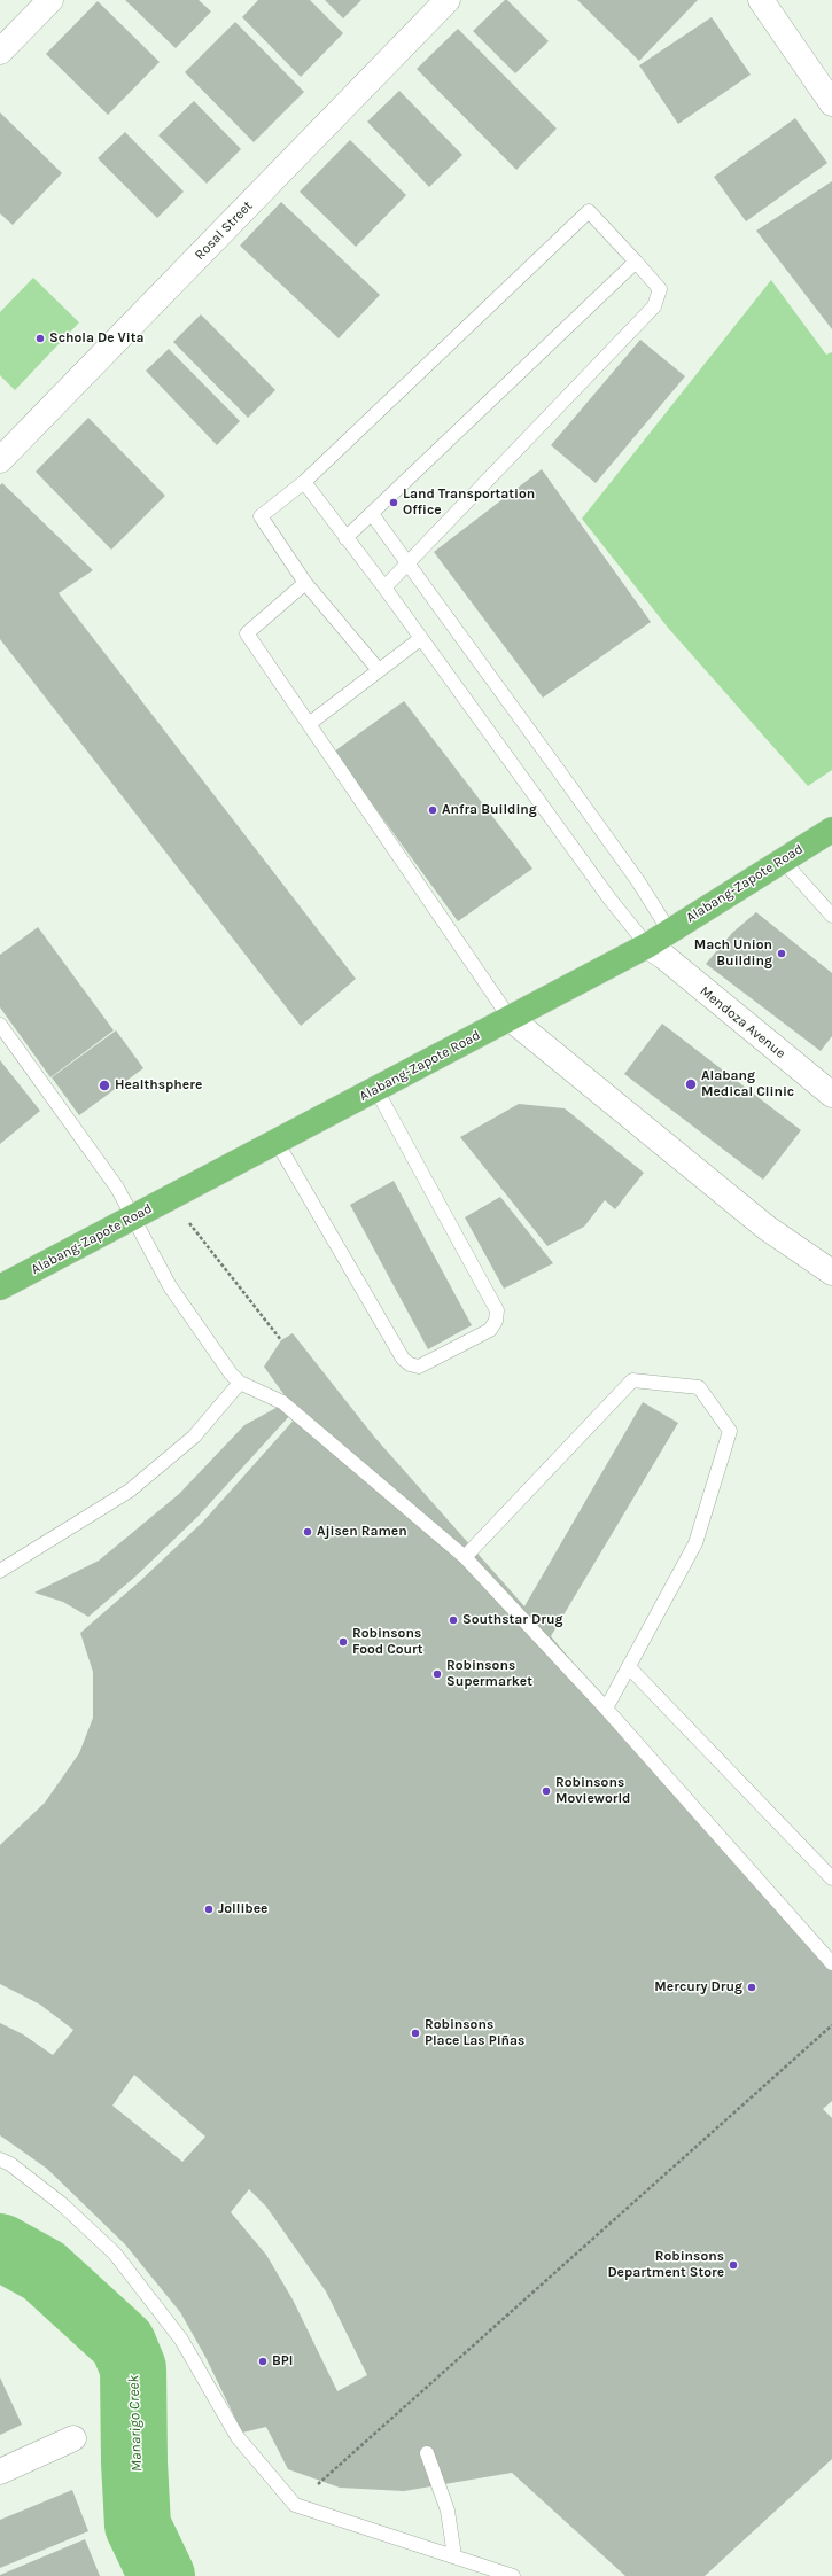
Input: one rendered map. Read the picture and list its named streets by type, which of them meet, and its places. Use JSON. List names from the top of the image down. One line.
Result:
{"streets":{"highway":["Alabang-Zapote Road"],"street":["Rosal Street","Mendoza Avenue"]},"crossings":[["Alabang-Zapote Road","Mendoza Avenue"]],"water":["Manarigo Creek"],"places":["Schola De Vita","Land Transportation Office","Anfra Building","Mach Union Building","Alabang Medical Clinic","Healthsphere","Ajisen Ramen","Southstar Drug","Robinsons Food Court","Robinsons Supermarket","Robinsons Movieworld","Jollibee","Mercury Drug","Robinsons Place Las Piñas","Robinsons Department Store","BPI"]}
